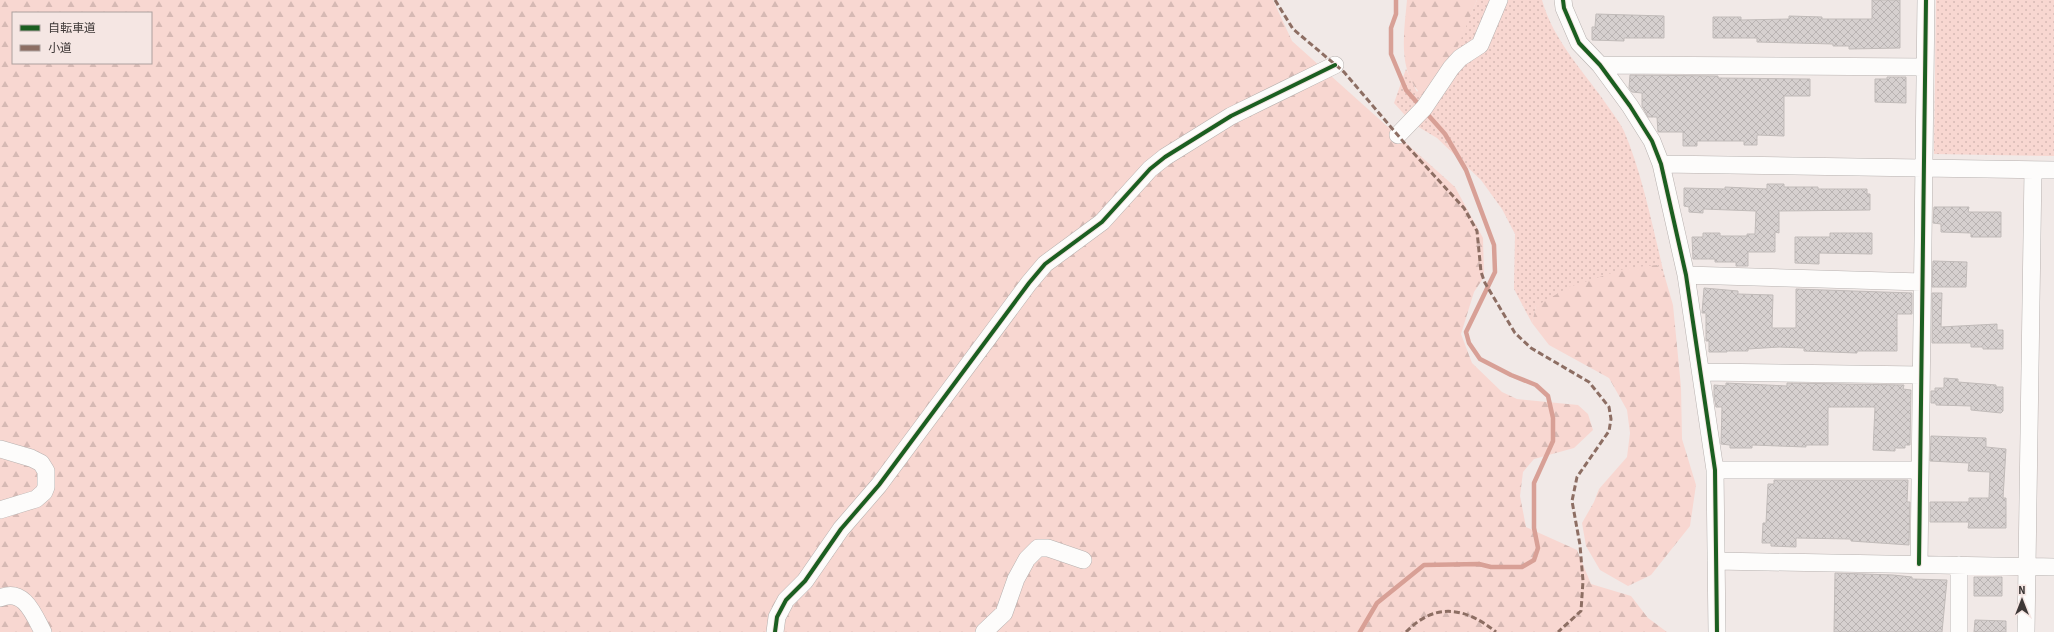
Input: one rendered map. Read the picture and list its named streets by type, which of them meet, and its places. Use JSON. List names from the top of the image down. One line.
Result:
{"legend":["自転車道","小道"],"north":"top"}
